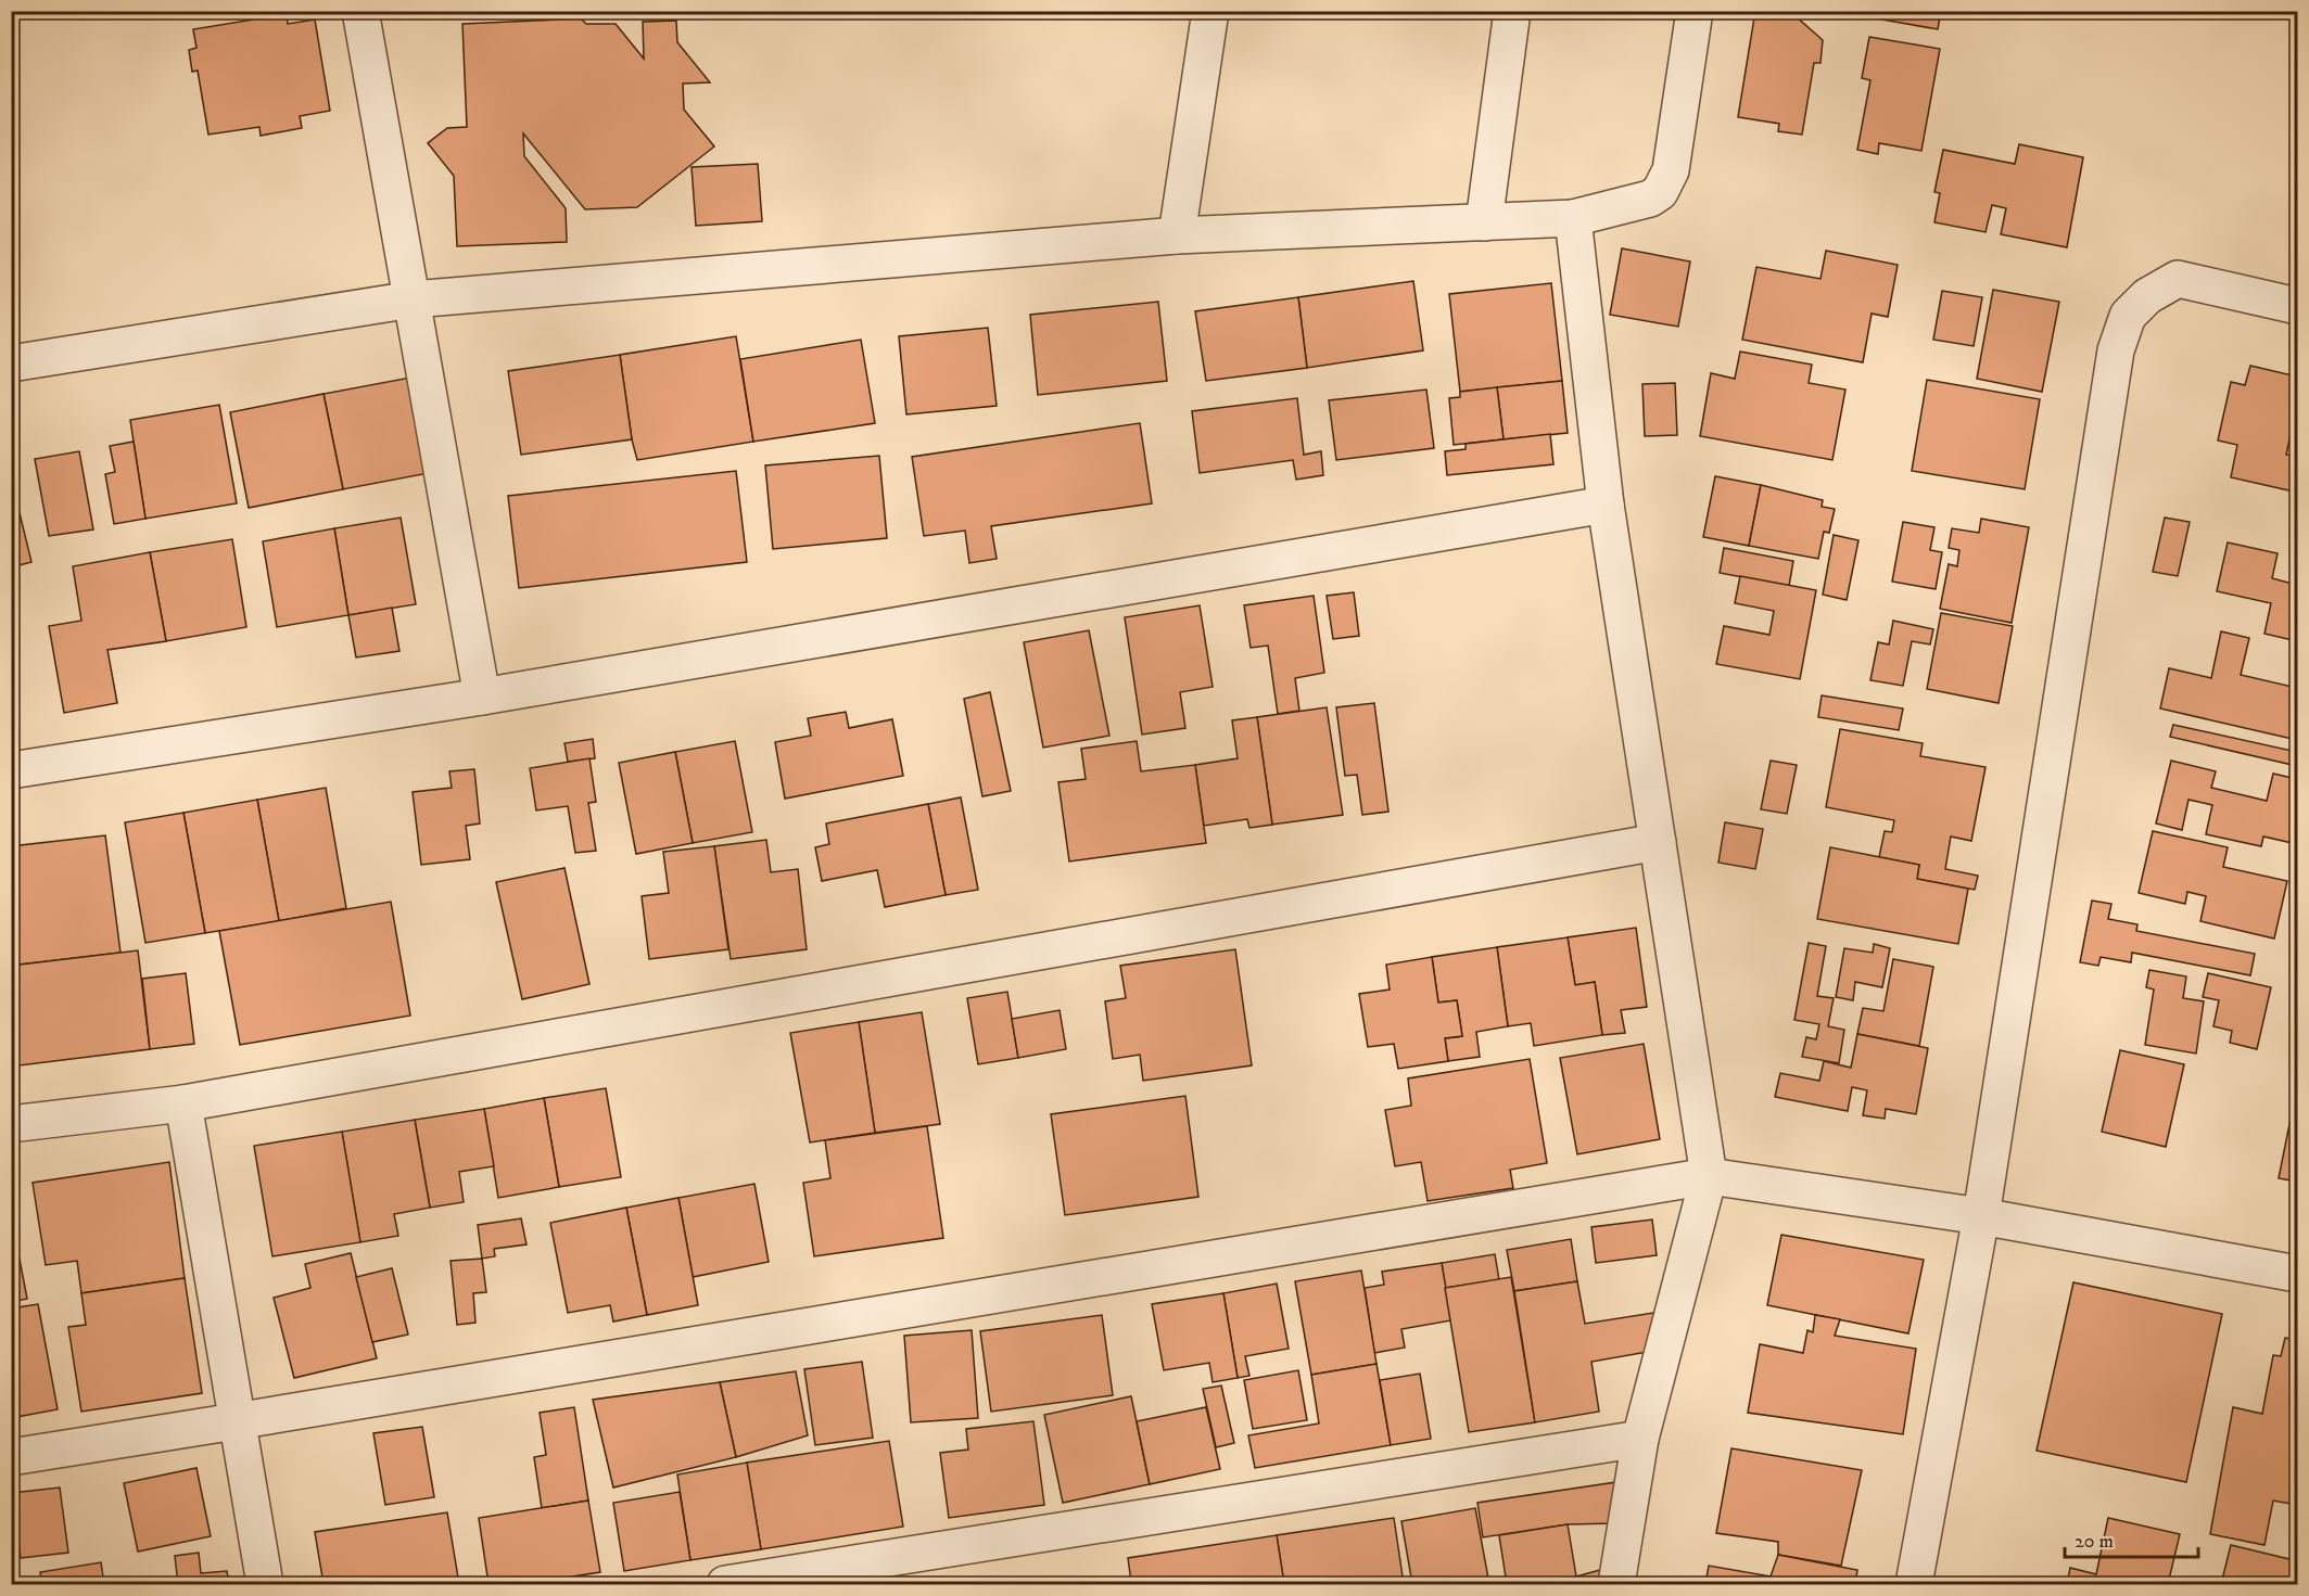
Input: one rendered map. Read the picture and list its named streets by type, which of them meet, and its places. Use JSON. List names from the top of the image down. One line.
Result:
{"scale_bar":"20 m"}
